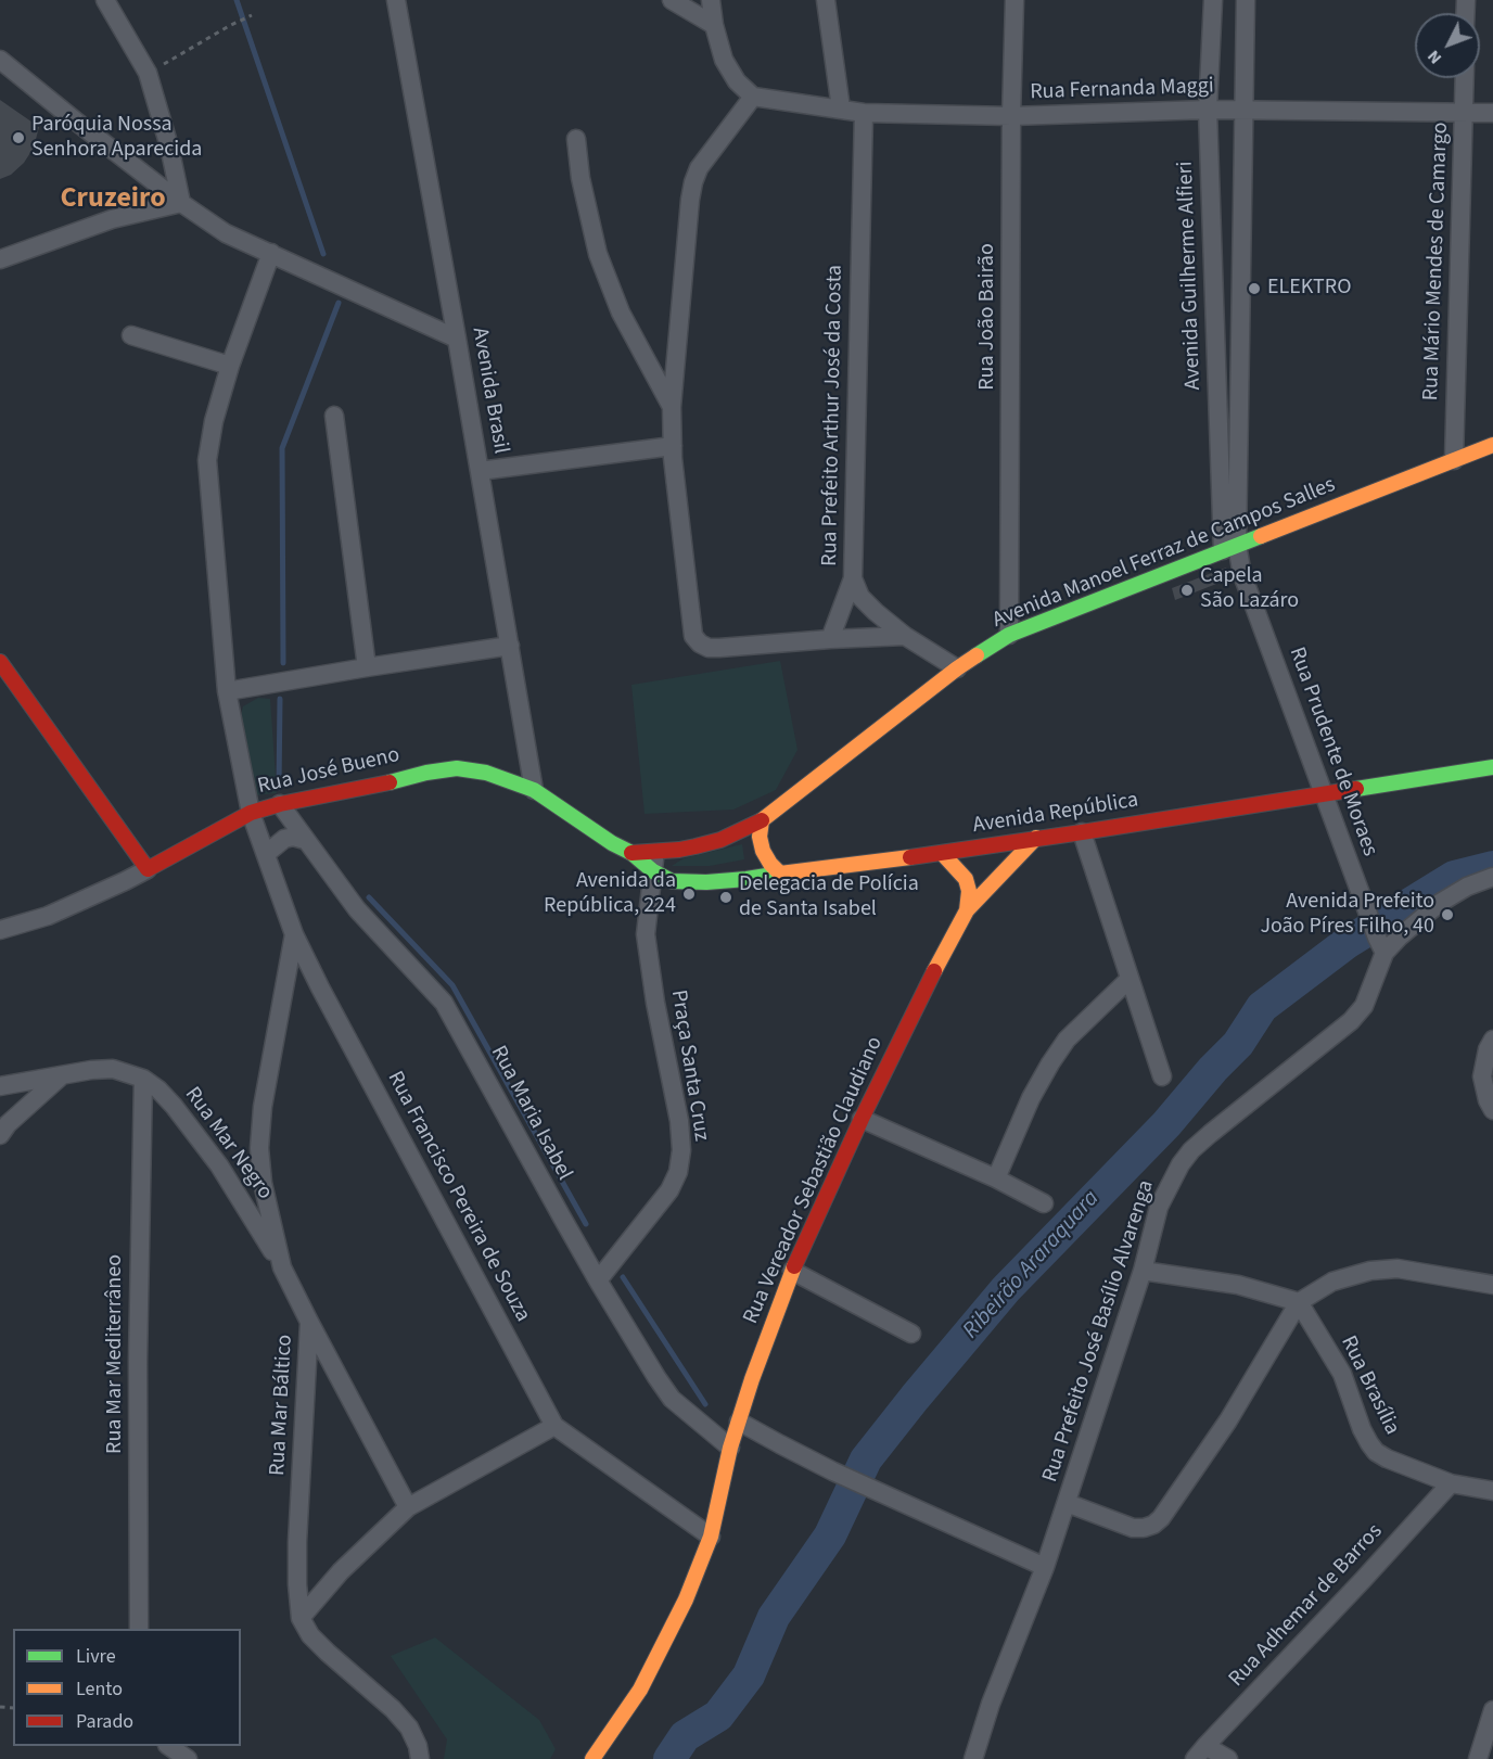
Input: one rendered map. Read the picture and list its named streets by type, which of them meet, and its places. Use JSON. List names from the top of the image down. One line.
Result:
{"streets":{"main road":["Avenida Manoel Ferraz de Campos Salles","Rua José Bueno","Avenida República","Rua Vereador Sebastião Claudiano"],"street":["Rua Fernanda Maggi","Rua Mário Mendes de Camargo","Avenida Guilherme Alfieri","Rua João Bairão","Avenida Brasil","Rua Prefeito Arthur José da Costa","Rua Prudente de Moraes","Praça Santa Cruz","Rua Maria Isabel","Rua Mar Negro","Rua Francisco Pereira de Souza","Rua Prefeito José Basílio Alvarenga","Rua Mar Mediterrâneo","Rua Brasília","Rua Mar Báltico","Rua Adhemar de Barros"]},"crossings":[["Rua Fernanda Maggi","Rua Mário Mendes de Camargo"],["Rua Fernanda Maggi","Avenida Guilherme Alfieri"],["Rua Fernanda Maggi","Rua João Bairão"],["Rua Fernanda Maggi","Rua Prefeito Arthur José da Costa"],["Rua Mário Mendes de Camargo","Avenida Manoel Ferraz de Campos Salles"],["Avenida Guilherme Alfieri","Avenida Manoel Ferraz de Campos Salles"],["Avenida Guilherme Alfieri","Rua Prudente de Moraes"],["Rua João Bairão","Avenida Manoel Ferraz de Campos Salles"],["Avenida Brasil","Rua José Bueno"],["Rua Prefeito Arthur José da Costa","Avenida Manoel Ferraz de Campos Salles"],["Avenida Manoel Ferraz de Campos Salles","Rua Prudente de Moraes"],["Avenida Manoel Ferraz de Campos Salles","Rua José Bueno"],["Avenida Manoel Ferraz de Campos Salles","Avenida República"],["Avenida Manoel Ferraz de Campos Salles","Praça Santa Cruz"],["Rua Prudente de Moraes","Avenida República"],["Rua Prudente de Moraes","Rua Prefeito José Basílio Alvarenga"],["Rua José Bueno","Avenida República"],["Rua José Bueno","Rua Maria Isabel"],["Rua José Bueno","Rua Francisco Pereira de Souza"],["Avenida República","Praça Santa Cruz"],["Praça Santa Cruz","Rua Maria Isabel"],["Rua Maria Isabel","Rua Vereador Sebastião Claudiano"],["Rua Mar Negro","Rua Mar Mediterrâneo"],["Rua Mar Negro","Rua Mar Báltico"],["Rua Vereador Sebastião Claudiano","Rua Francisco Pereira de Souza"],["Rua Francisco Pereira de Souza","Rua Mar Báltico"],["Rua Brasília","Rua Adhemar de Barros"]],"districts":["Cruzeiro"],"water":["Ribeirão Araraquara"],"places":["Paróquia Nossa Senhora Aparecida","ELEKTRO","Capela São Lazáro","Avenida da República, 224","Delegacia de Polícia de Santa Isabel","Avenida Prefeito João Píres Filho, 40"],"legend":["Livre","Lento","Parado"],"north":"bottom left"}
